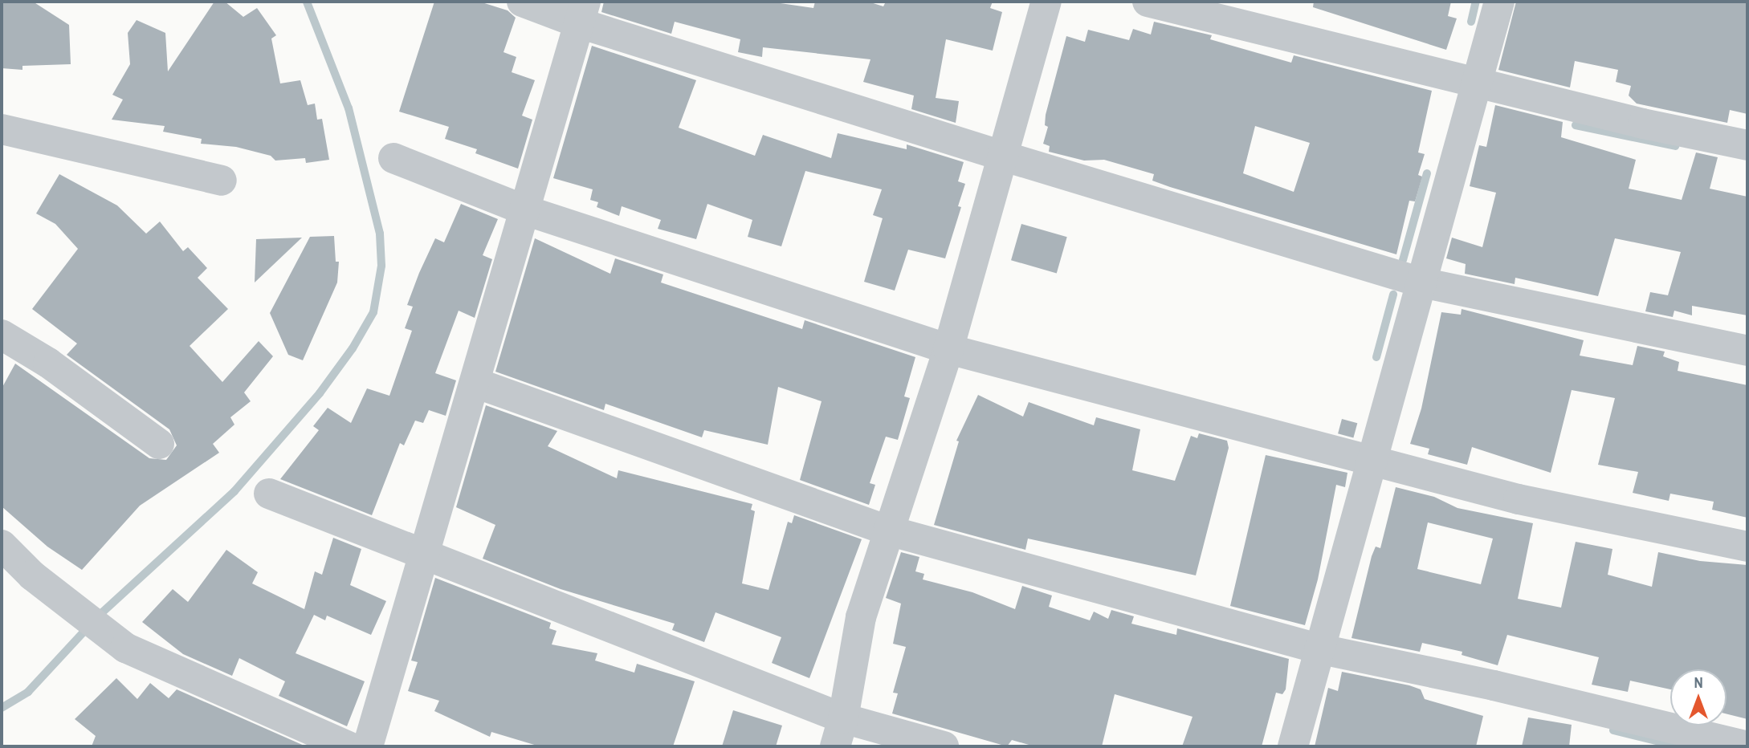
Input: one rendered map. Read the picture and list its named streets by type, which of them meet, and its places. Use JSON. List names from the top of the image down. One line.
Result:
{"north":"top"}
